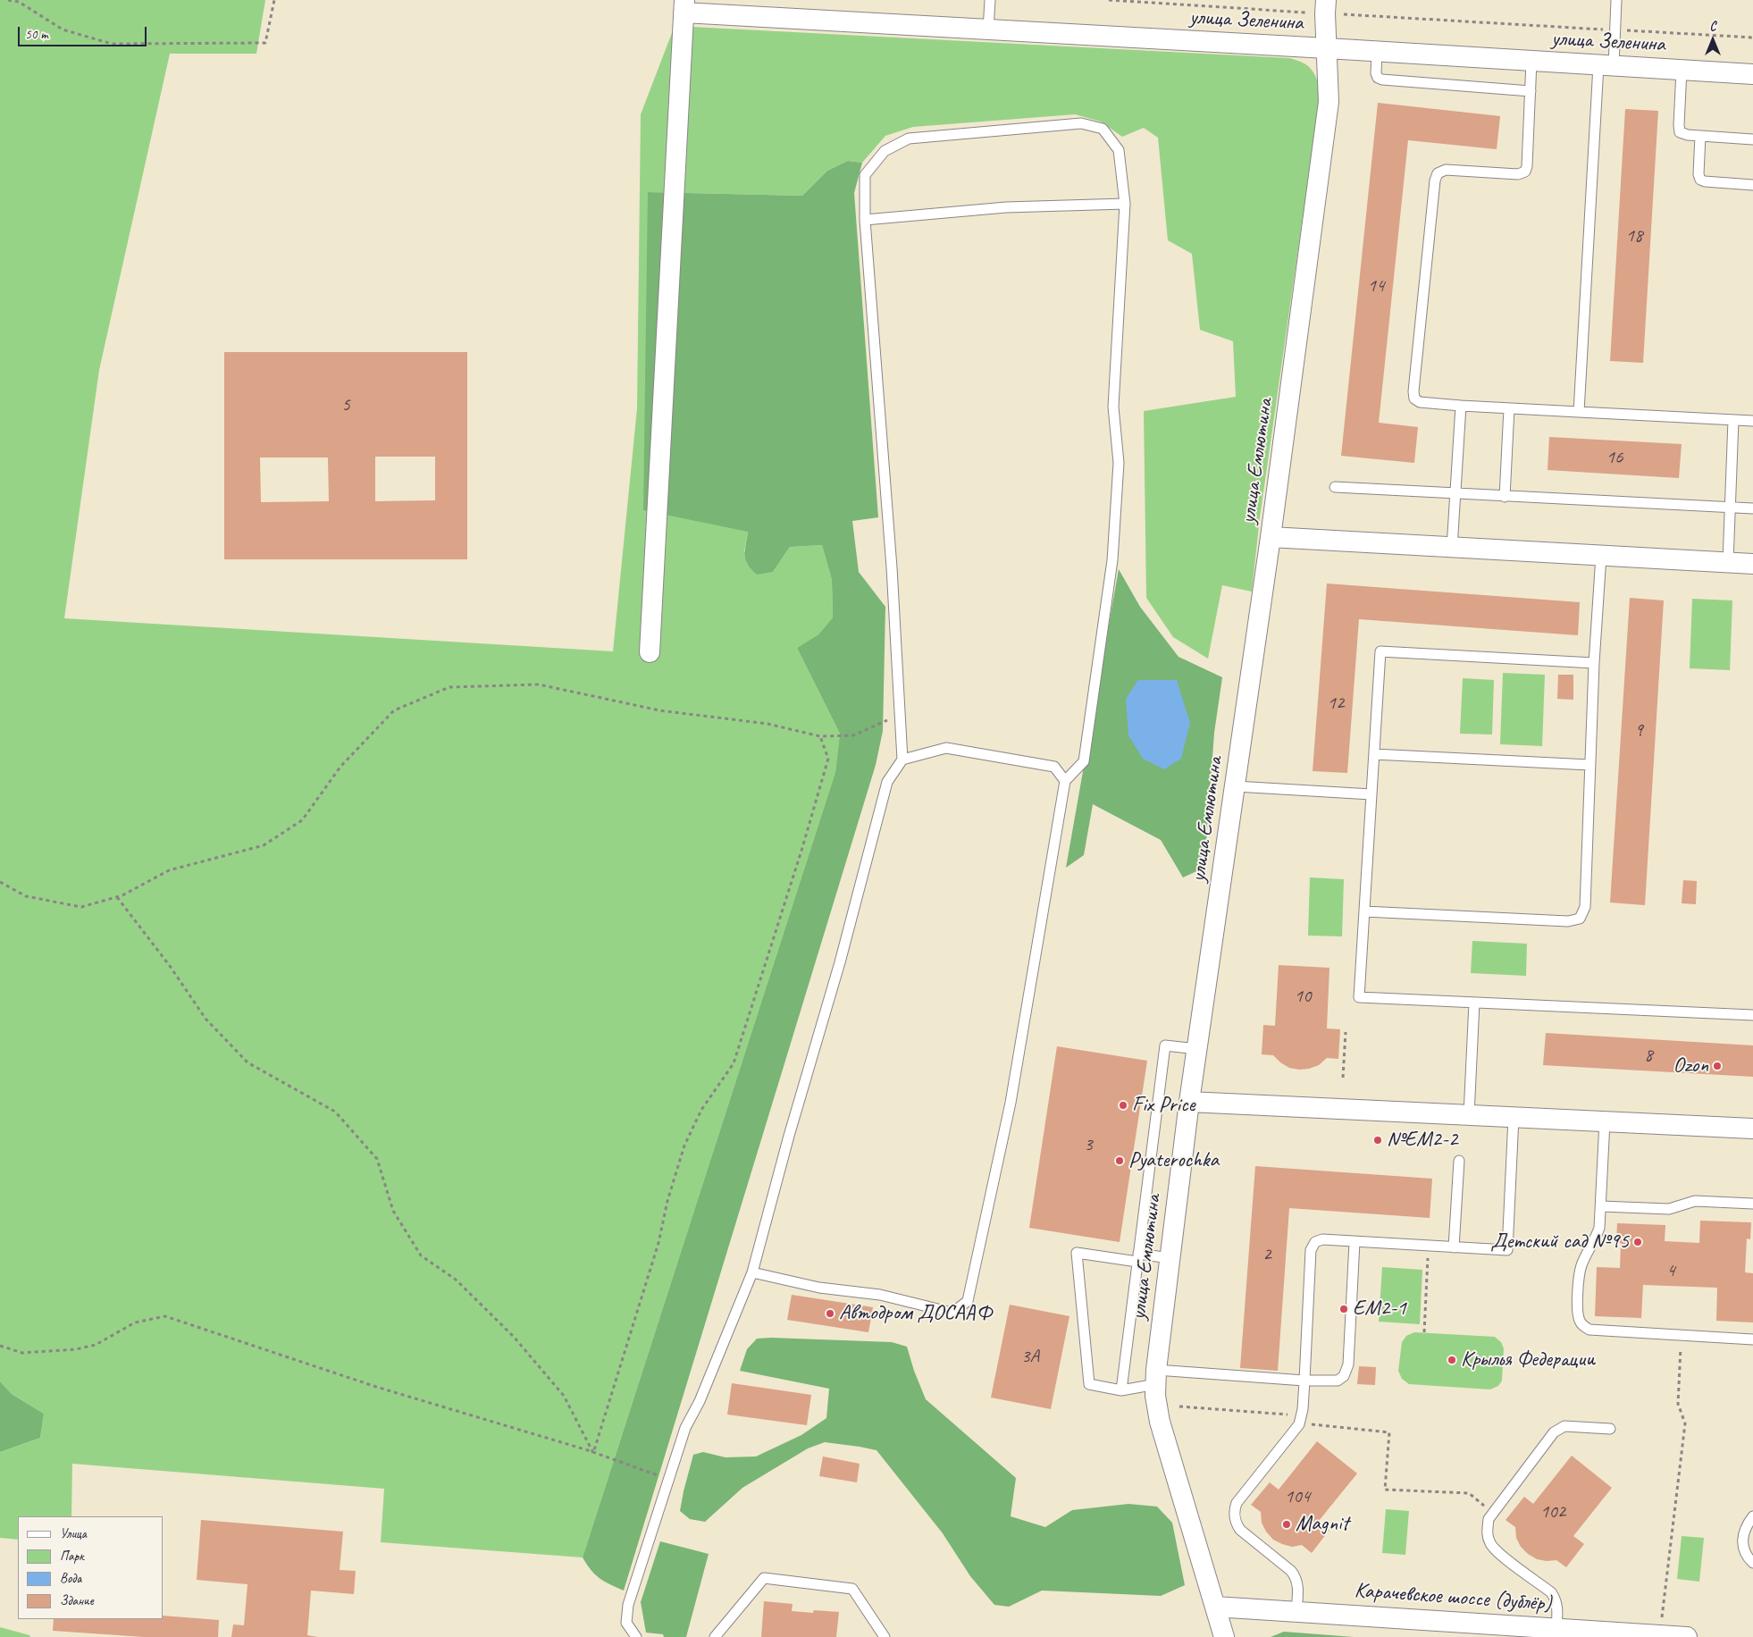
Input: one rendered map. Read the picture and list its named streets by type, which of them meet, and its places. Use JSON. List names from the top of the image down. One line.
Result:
{"streets":{"street":["улица Зеленина","улица Емлютина","Карачевское шоссе (дублёр)"]},"crossings":[["улица Зеленина","улица Емлютина"],["улица Емлютина","Карачевское шоссе (дублёр)"]],"places":["Ozon","Fix Price","№ЕМ2-2","Pyaterochka","Детский сад №95","ЕМ2-1","Автодром ДОСААФ","Крылья Федерации","Magnit"],"house_numbers":["18","14","5","16","12","9","10","8","3","2","4","3А","104","102"],"legend":["Улица","Парк","Вода","Здание"],"scale_bar":"50 m","north":"top"}
